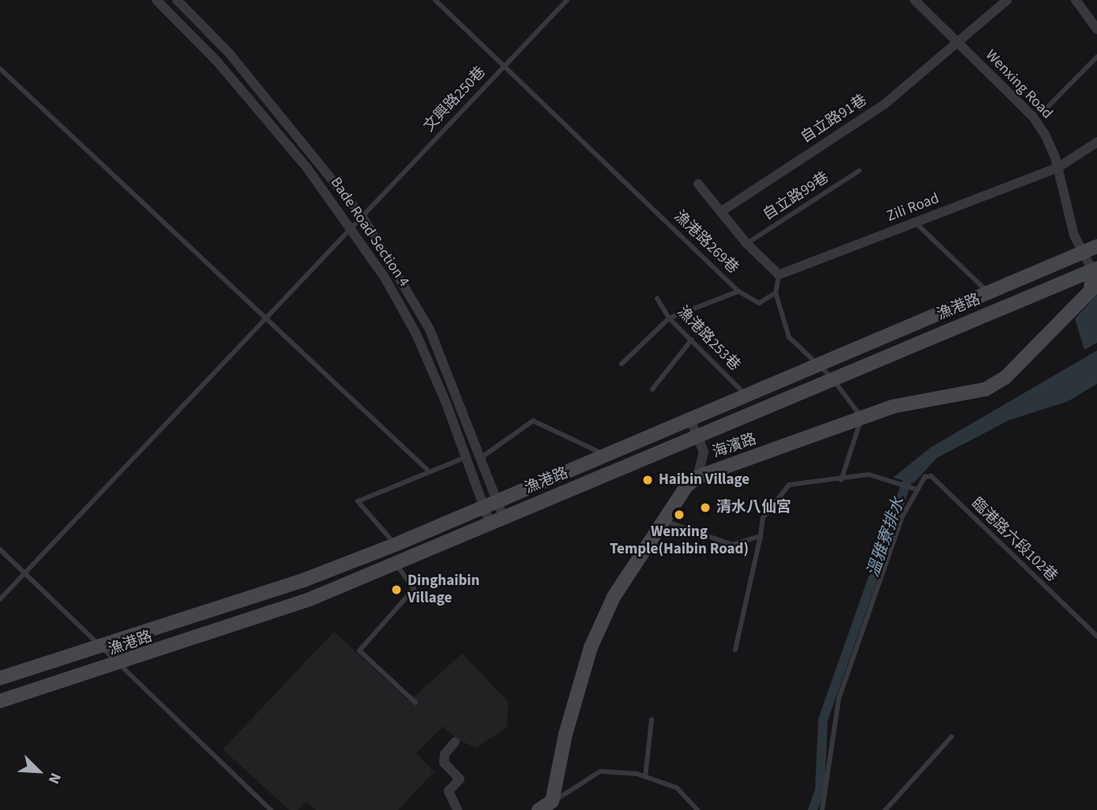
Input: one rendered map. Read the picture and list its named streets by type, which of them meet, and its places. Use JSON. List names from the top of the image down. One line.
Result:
{"streets":{"street":["Wenxing Road","自立路91巷","Zili Road","Bade Road Section 4","漁港路","海濱路"],"lane":["文興路250巷","自立路99巷","漁港路269巷","漁港路253巷","臨港路六段102巷"]},"crossings":[["Wenxing Road","自立路91巷"],["Wenxing Road","Zili Road"],["Wenxing Road","漁港路"],["Wenxing Road","海濱路"],["文興路250巷","Bade Road Section 4"],["文興路250巷","漁港路269巷"],["Bade Road Section 4","漁港路"],["漁港路269巷","漁港路253巷"],["漁港路","漁港路253巷"],["漁港路","海濱路"]],"water":["溫雅寮排水"],"places":["Haibin Village","清水八仙宮","Wenxing Temple(Haibin Road)","Dinghaibin Village"],"north":"bottom right"}
